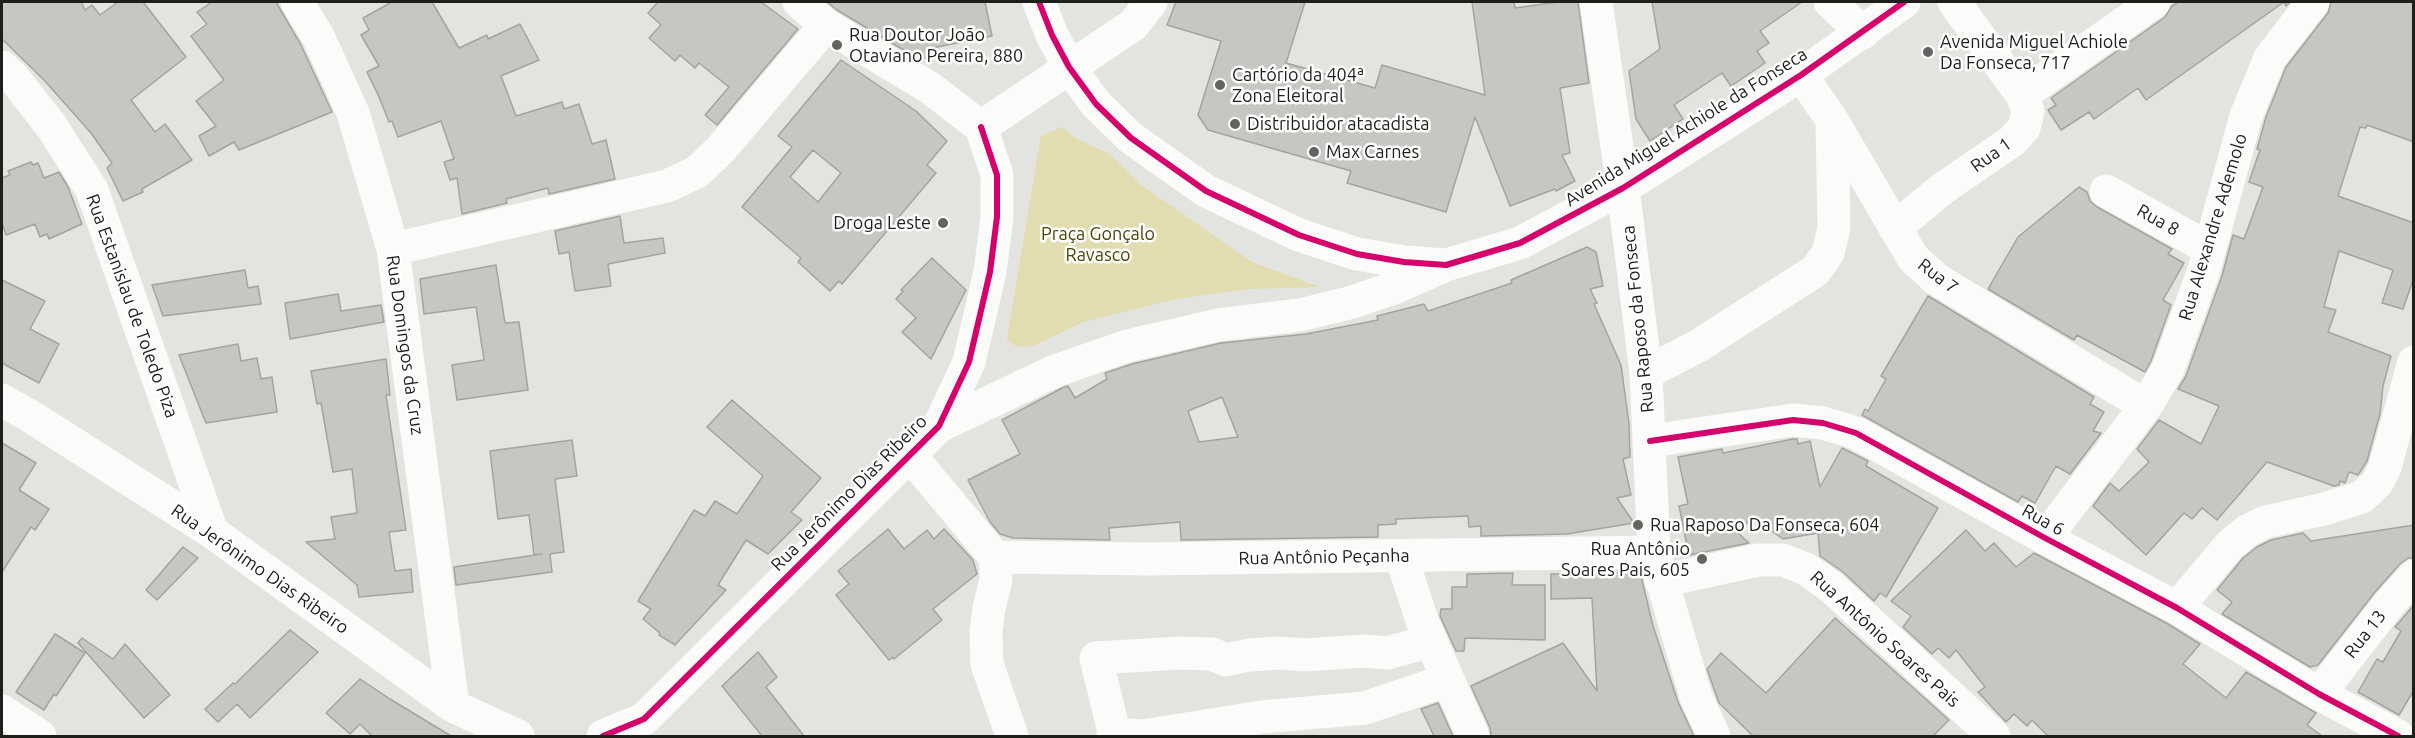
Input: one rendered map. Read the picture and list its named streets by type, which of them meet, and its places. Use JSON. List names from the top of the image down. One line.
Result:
{"streets":{"street":["Avenida Miguel Achiole da Fonseca","Rua 1","Rua 8","Rua Alexandre Ademolo","Rua 7","Rua Estanislau de Toledo Piza","Rua Raposo da Fonseca","Rua Domingos da Cruz","Rua Jerônimo Dias Ribeiro","Rua 6","Rua Antônio Peçanha","Rua 13","Rua Antônio Soares Pais"]},"crossings":[["Avenida Miguel Achiole da Fonseca","Rua 7"],["Avenida Miguel Achiole da Fonseca","Rua Raposo da Fonseca"],["Avenida Miguel Achiole da Fonseca","Rua Jerônimo Dias Ribeiro"],["Rua 1","Rua 7"],["Rua 8","Rua Alexandre Ademolo"],["Rua Alexandre Ademolo","Rua 7"],["Rua Alexandre Ademolo","Rua 6"],["Rua Estanislau de Toledo Piza","Rua Jerônimo Dias Ribeiro"],["Rua Raposo da Fonseca","Rua 6"],["Rua Raposo da Fonseca","Rua Antônio Peçanha"],["Rua Raposo da Fonseca","Rua Antônio Soares Pais"],["Rua Domingos da Cruz","Rua Jerônimo Dias Ribeiro"],["Rua 6","Rua 13"],["Rua Antônio Peçanha","Rua Antônio Soares Pais"]],"parks":["Praça Gonçalo Ravasco"],"places":["Rua Doutor João Otaviano Pereira, 880","Avenida Miguel Achiole Da Fonseca, 717","Cartório da 404ª Zona Eleitoral","Distribuidor atacadista","Max Carnes","Droga Leste","Rua Raposo Da Fonseca, 604","Rua Antônio Soares Pais, 605"]}
